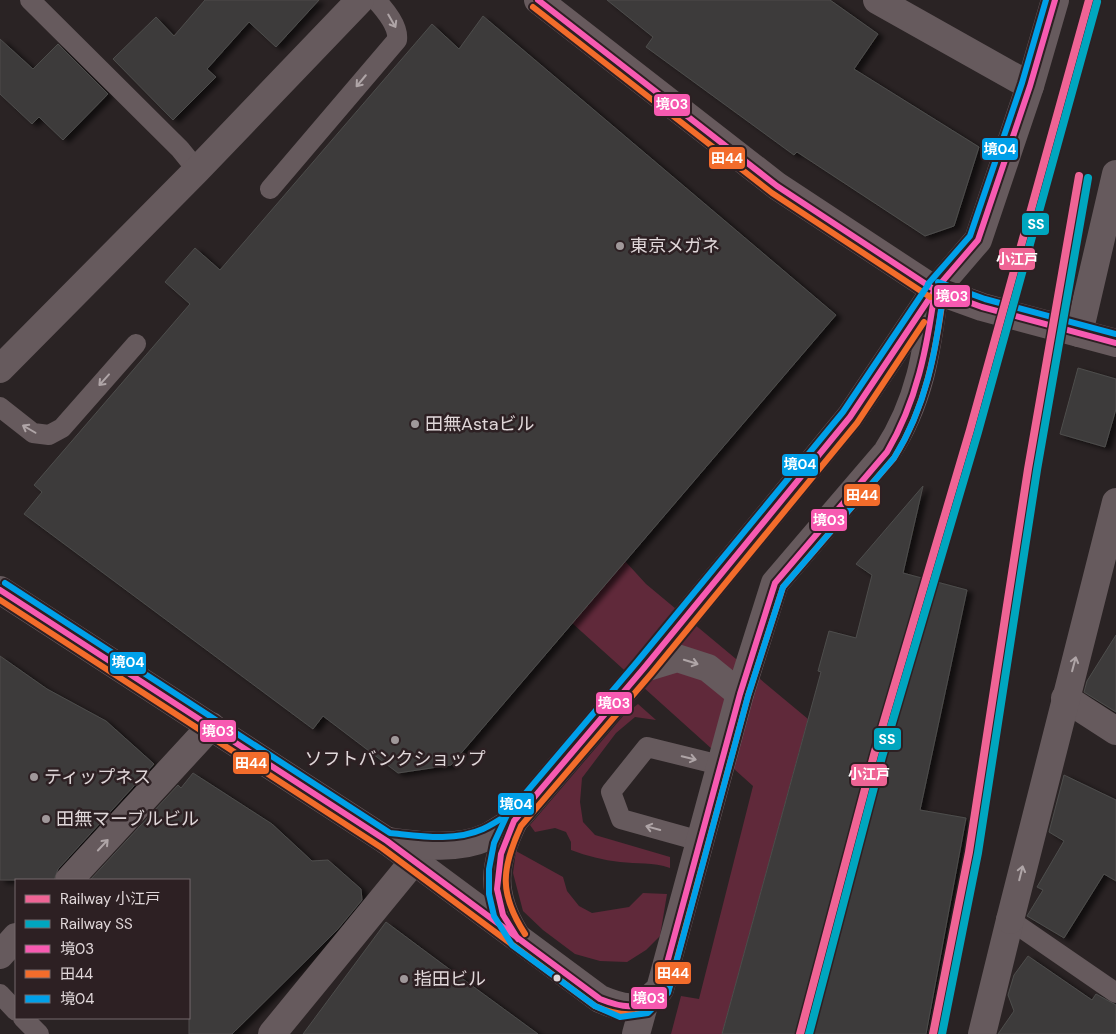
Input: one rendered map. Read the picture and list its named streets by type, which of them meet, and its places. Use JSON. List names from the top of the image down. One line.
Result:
{"places":["東京メガネ","田無Astaビル","ソフトバンクショップ","ティップネス","田無マーブルビル","指田ビル"],"lines":["rail line 小江戸","transit line 境03","transit line 境04","rail line SS","transit line 田44"],"legend":["Railway 小江戸","Railway SS","境03","田44","境04"]}
